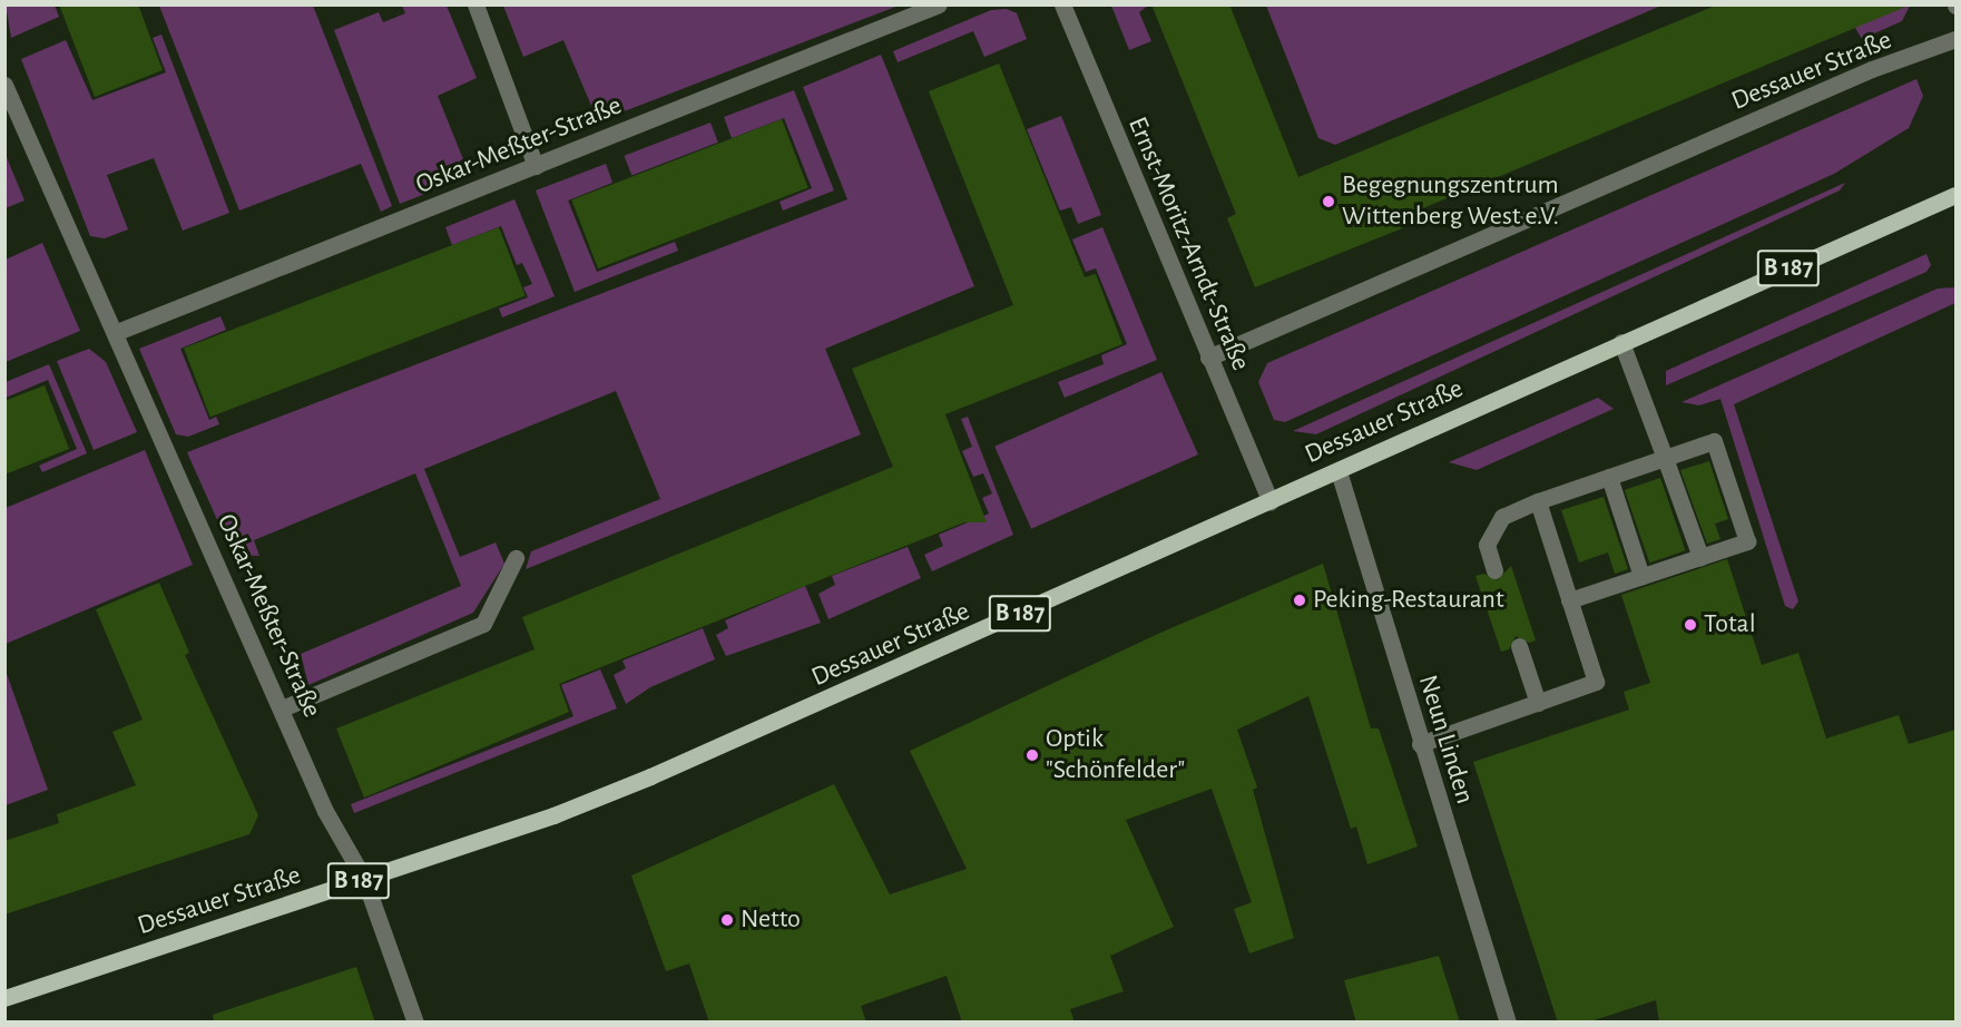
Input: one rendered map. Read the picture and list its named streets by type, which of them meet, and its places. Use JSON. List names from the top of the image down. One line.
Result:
{"streets":{"main road":["Dessauer Straße","B 187"],"street":["Oskar-Meßter-Straße","Ernst-Moritz-Arndt-Straße","Neun Linden"]},"crossings":[["Dessauer Straße","Oskar-Meßter-Straße"],["Dessauer Straße","Ernst-Moritz-Arndt-Straße"],["Dessauer Straße","Neun Linden"]],"places":["Begegnungszentrum Wittenberg West e.V.","Peking-Restaurant","Total","Optik \"Schönfelder\"","Netto"]}
